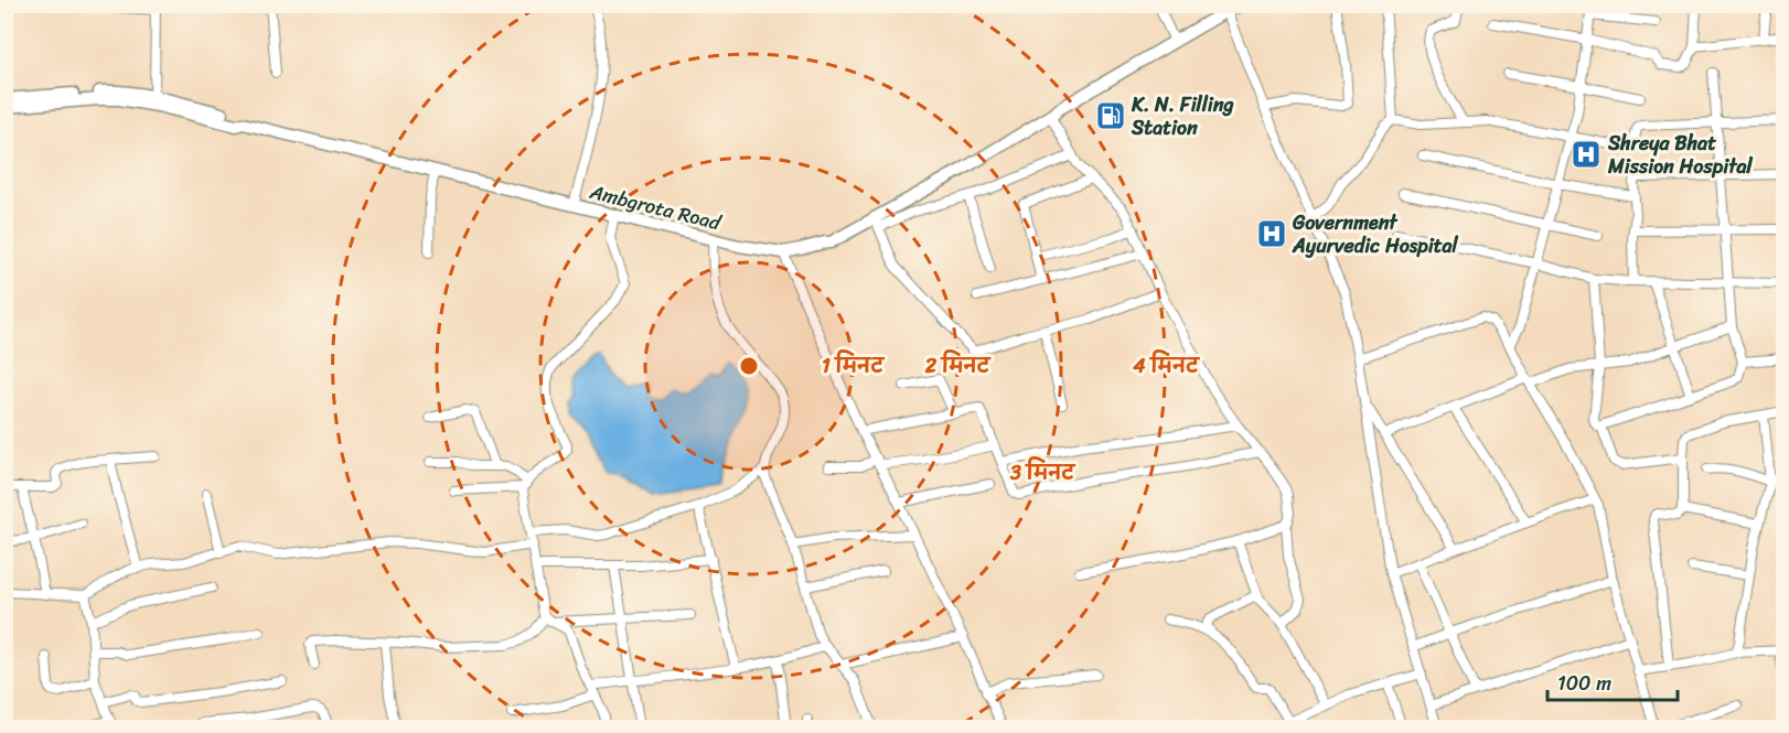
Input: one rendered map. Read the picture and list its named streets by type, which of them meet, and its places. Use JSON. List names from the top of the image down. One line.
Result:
{"streets":{"main road":["Ambgrota Road"]},"places":{"fuel station":["K. N. Filling Station"],"hospital":["Shreya Bhat Mission Hospital","Government Ayurvedic Hospital"]},"scale_bar":"100 m","rings":["1 मिनट","2 मिनट","4 मिनट","3 मिनट"]}
